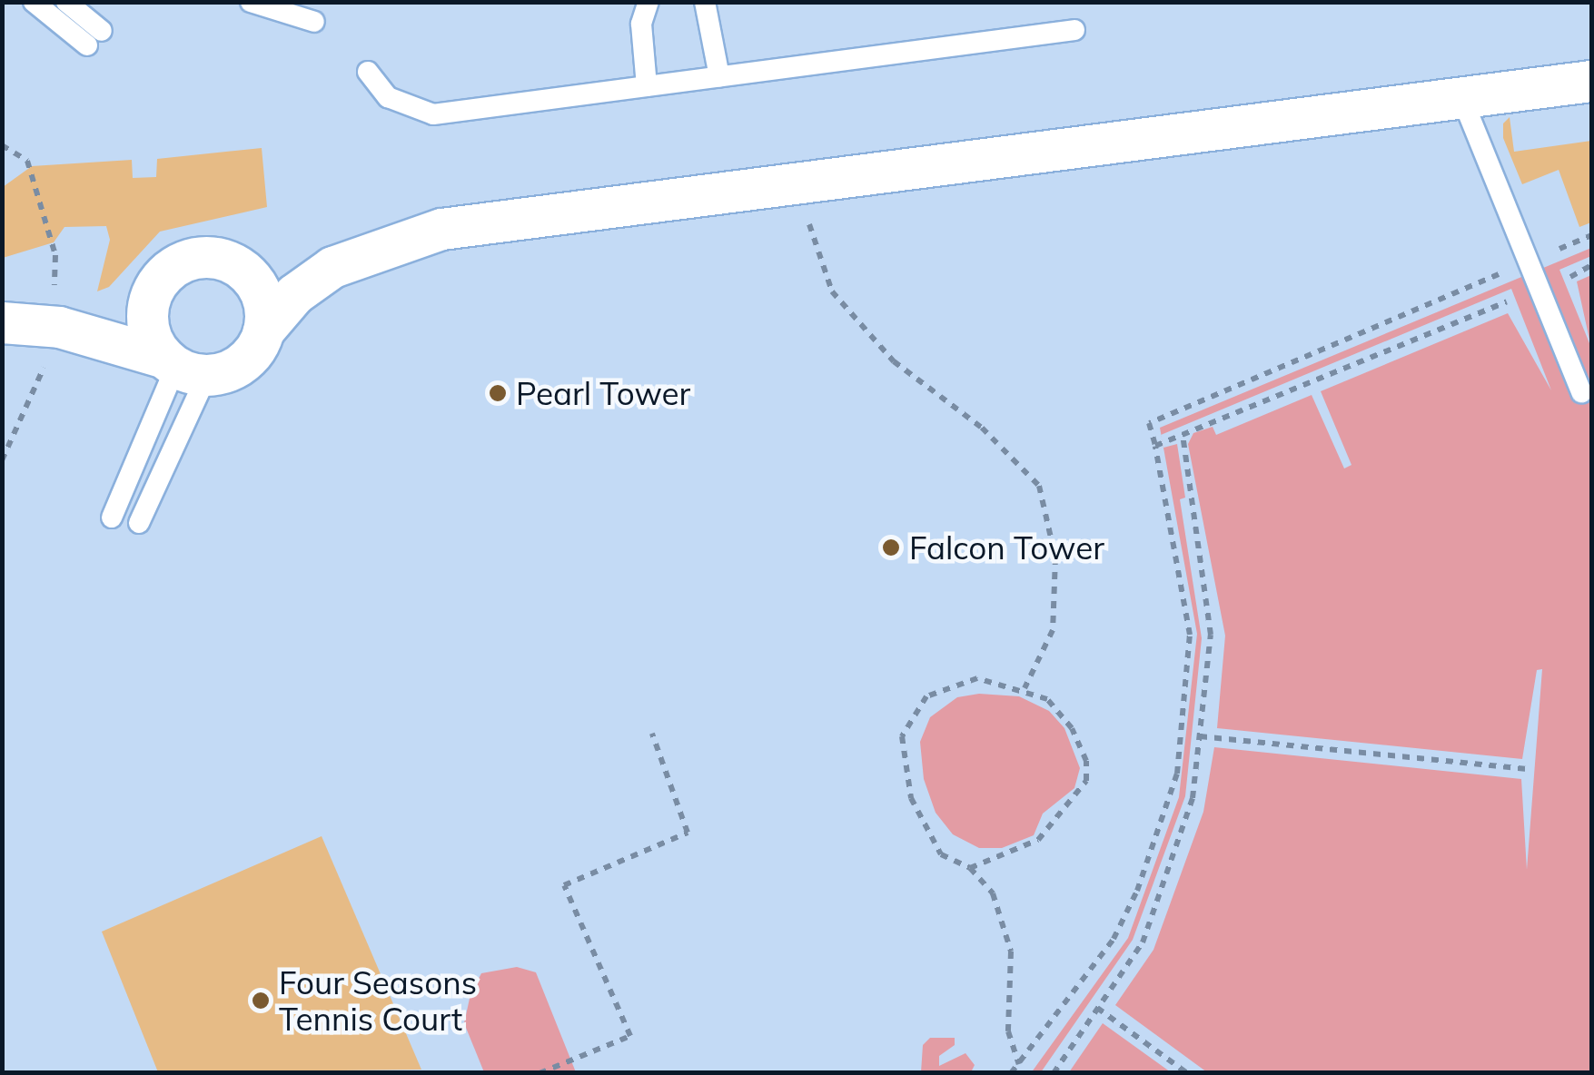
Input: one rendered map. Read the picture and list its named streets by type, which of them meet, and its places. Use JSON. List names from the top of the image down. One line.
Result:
{"places":["Pearl Tower","Falcon Tower","Four Seasons Tennis Court"]}
